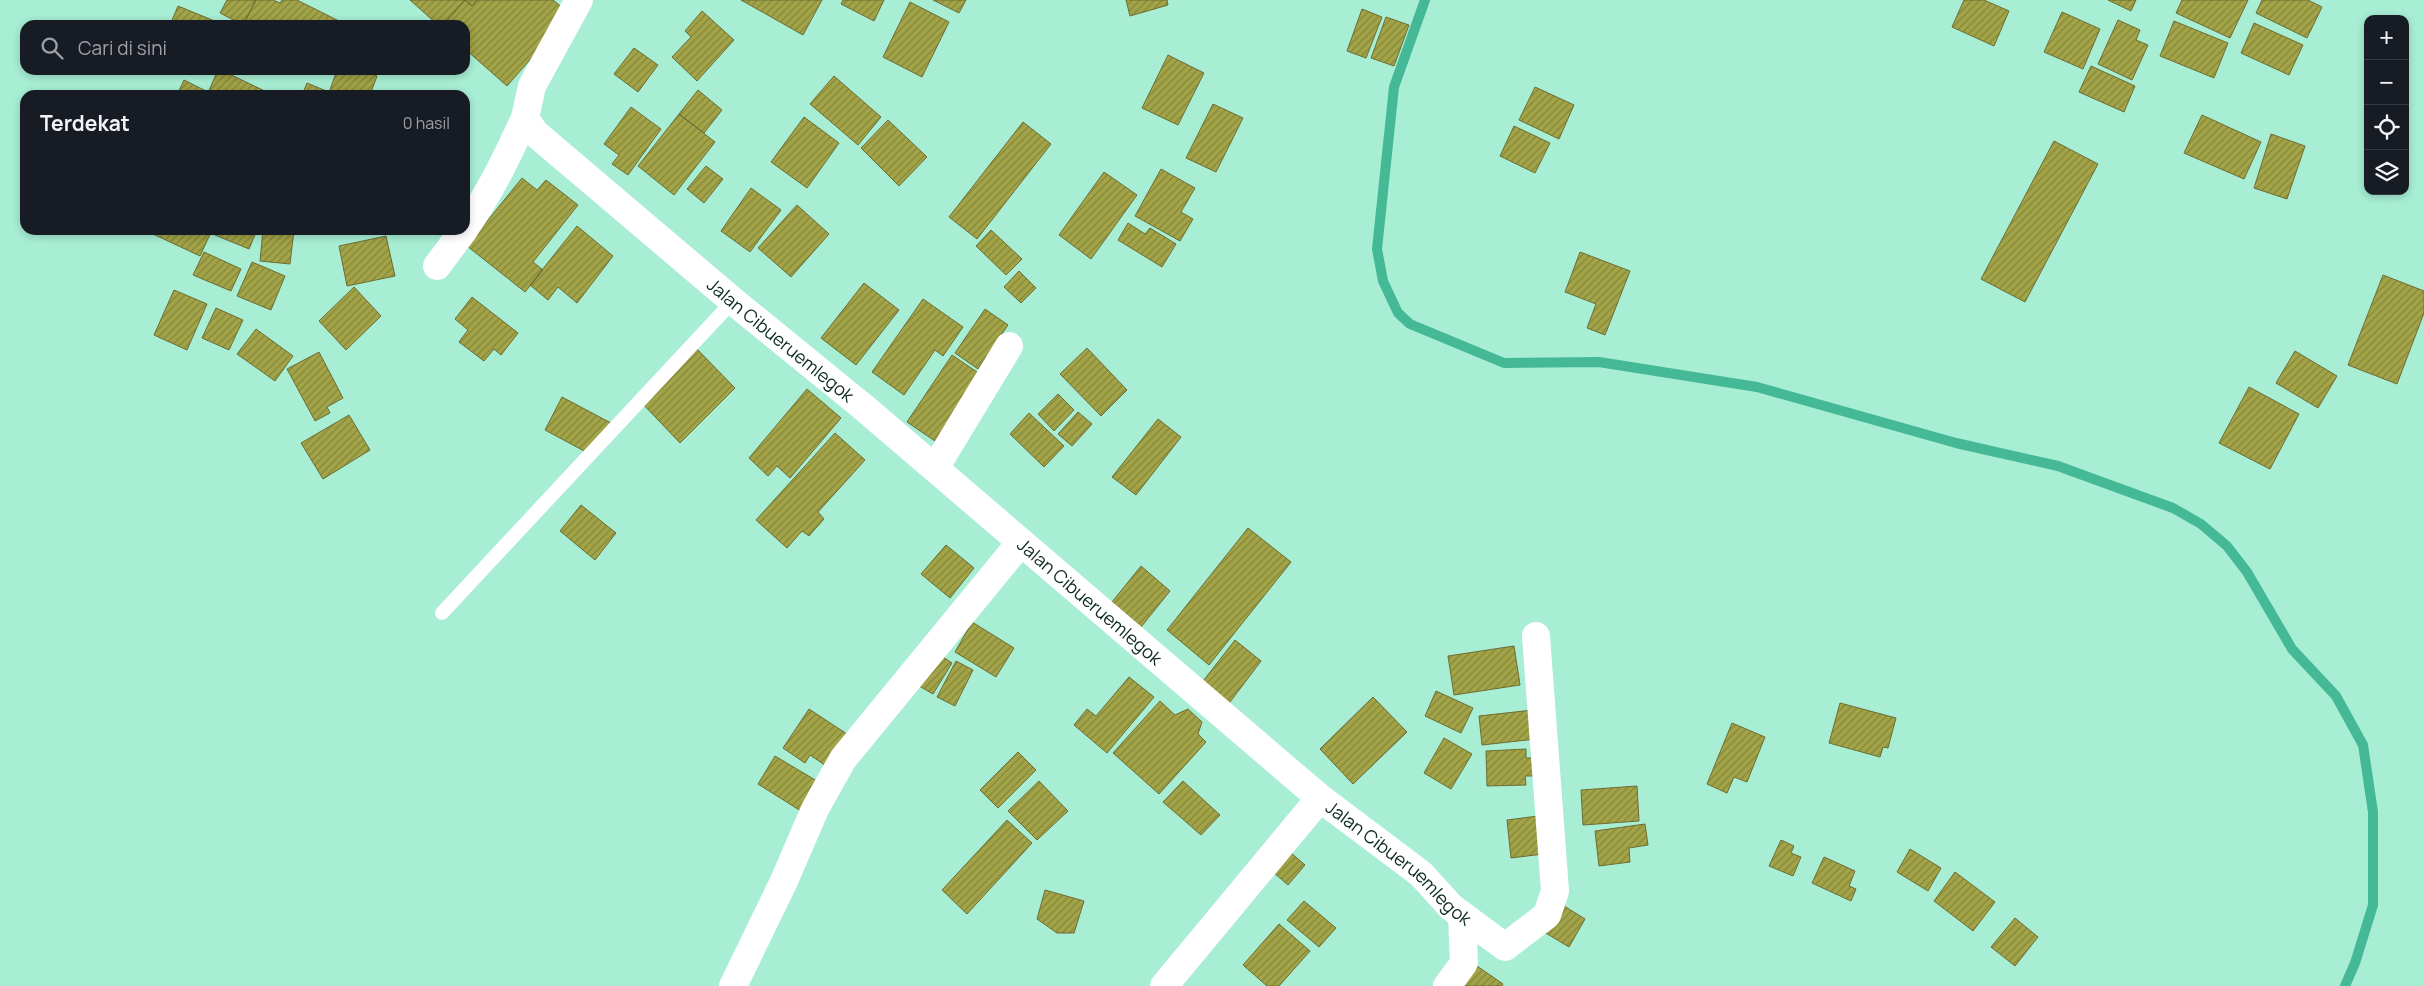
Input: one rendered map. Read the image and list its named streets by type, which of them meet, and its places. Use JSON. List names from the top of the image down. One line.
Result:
{"streets":{"street":["Jalan Cibueruemlegok"]},"page":{"map_buttons":["+","−"],"search":"Cari di sini","heading":["Terdekat","0 hasil"]}}
